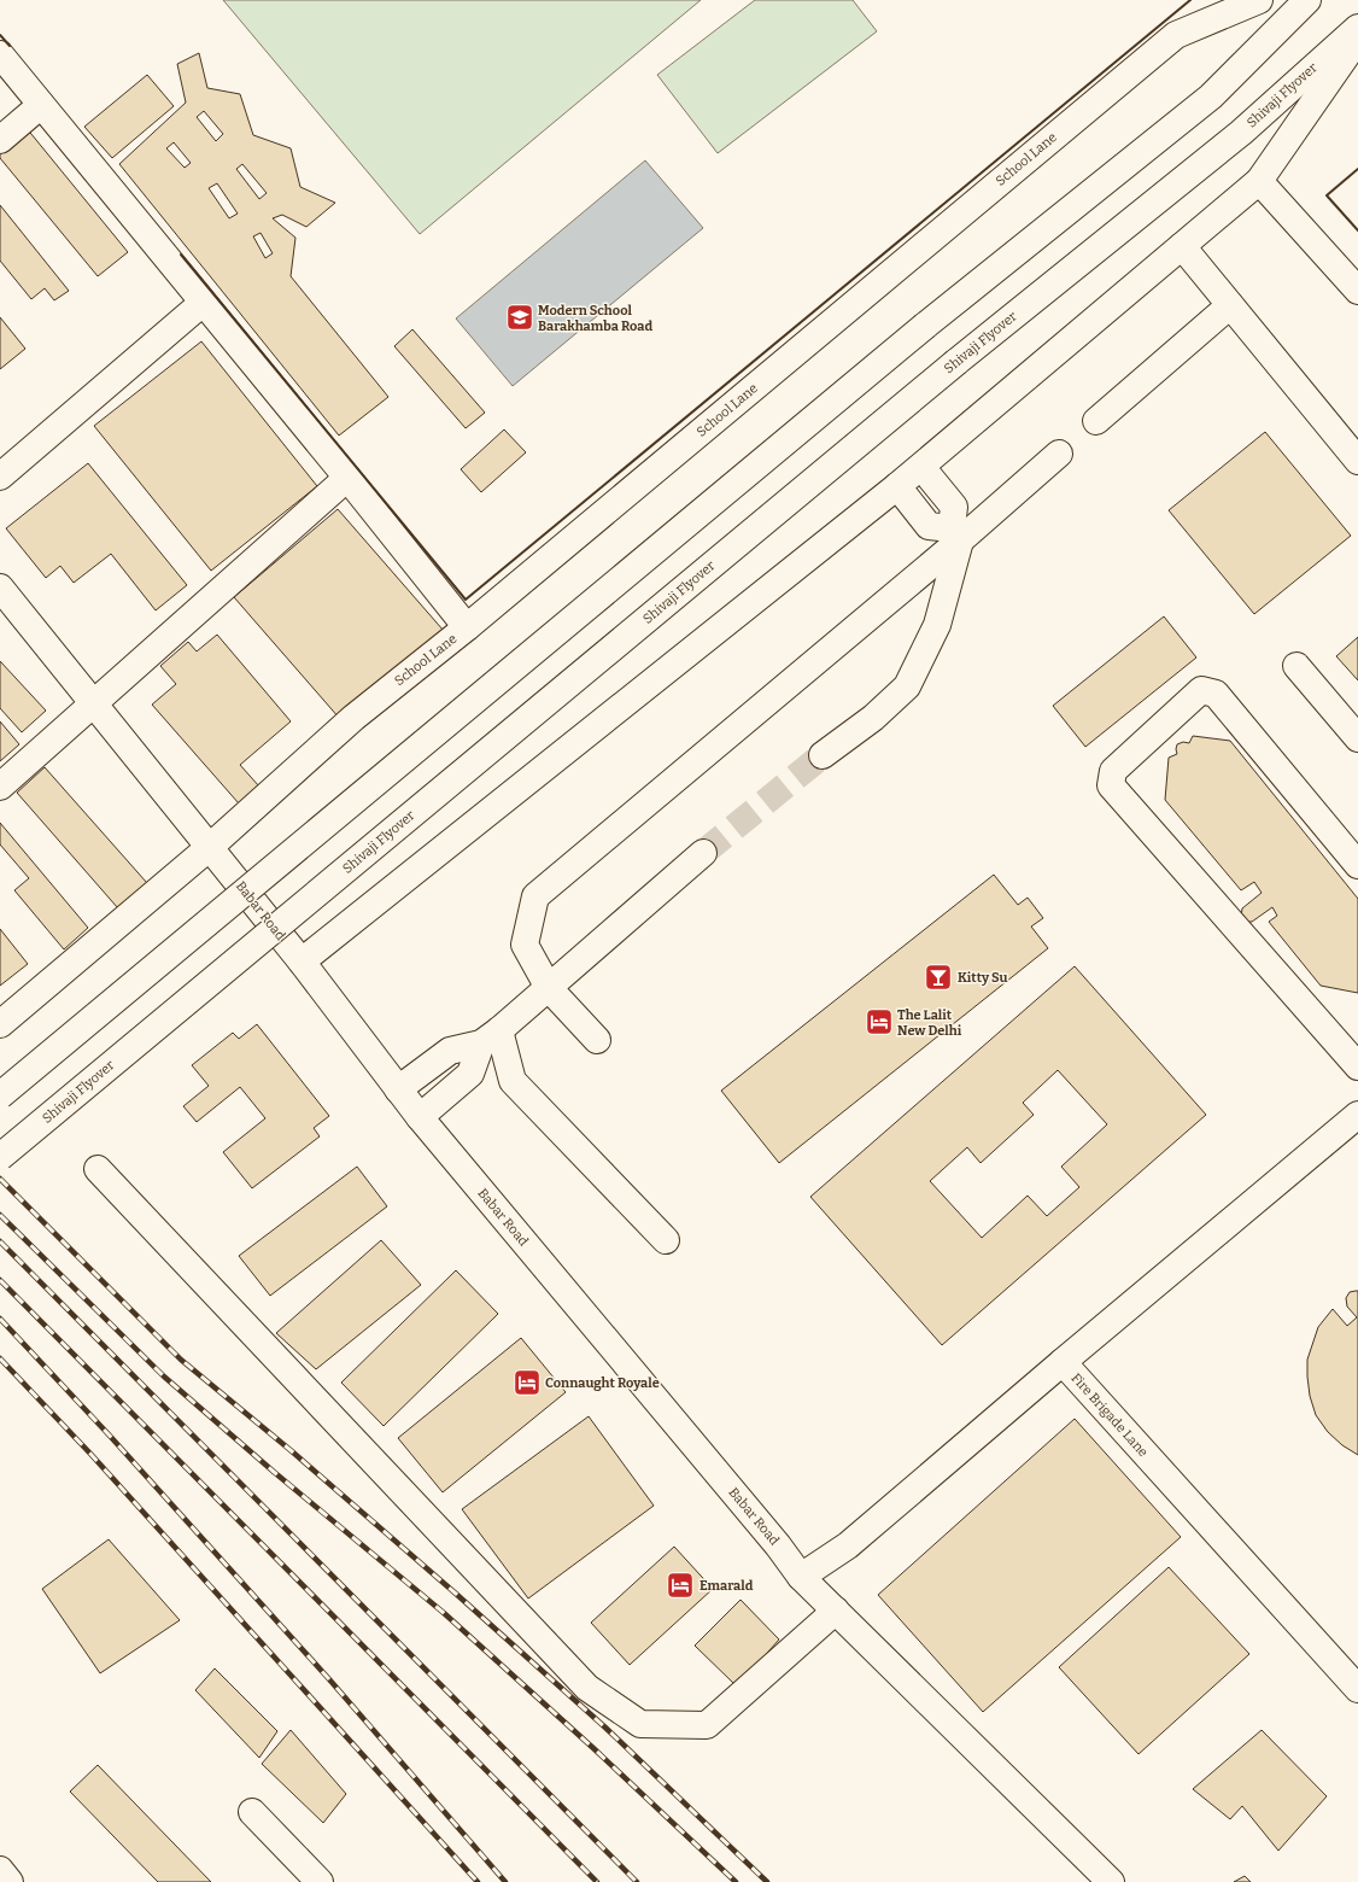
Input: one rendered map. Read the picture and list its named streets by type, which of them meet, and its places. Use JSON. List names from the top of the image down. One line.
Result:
{"streets":{"street":["Shivaji Flyover","School Lane","Babar Road","Fire Brigade Lane"]},"crossings":[["School Lane","Babar Road"]],"places":{"school or university":["Modern School Barakhamba Road"],"bar":["Kitty Su"],"hotel":["The Lalit New Delhi","Connaught Royale","Emarald"]}}
